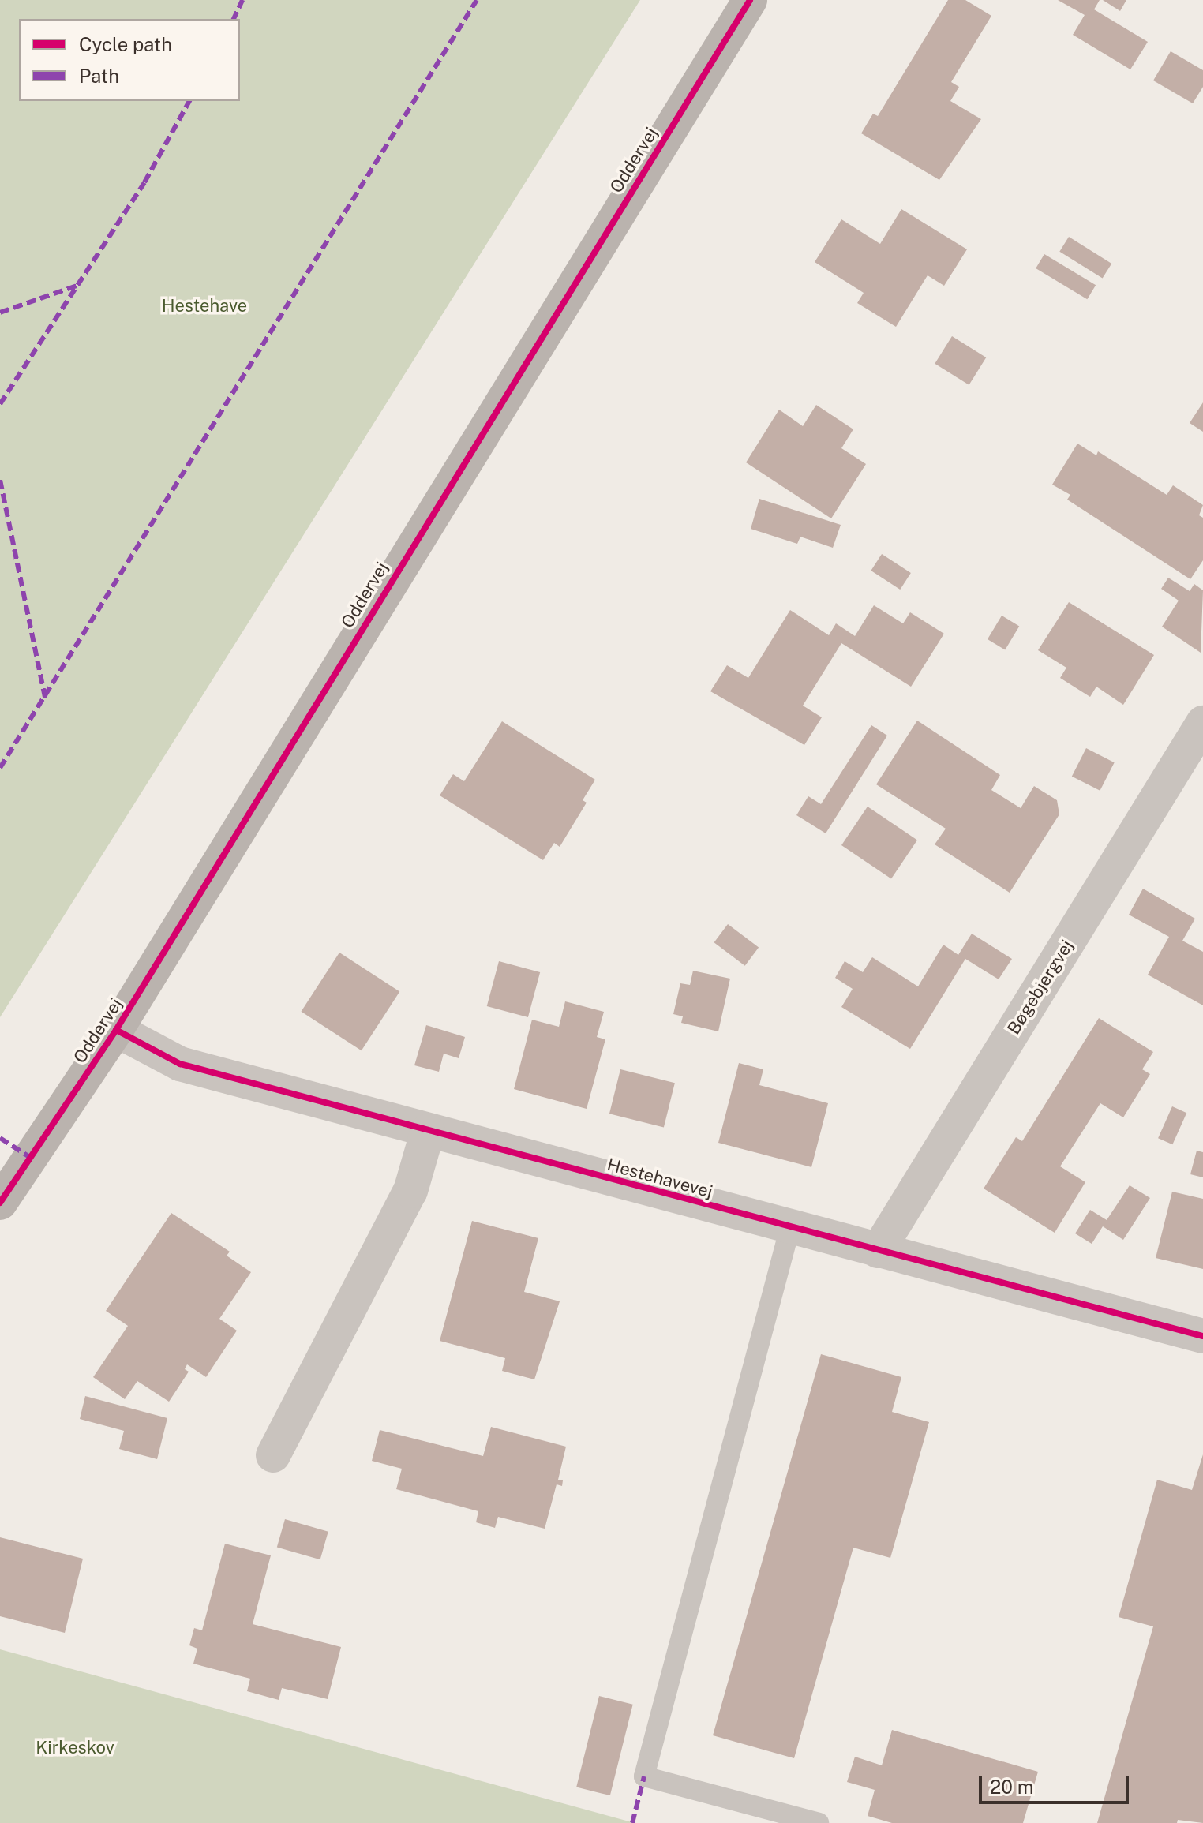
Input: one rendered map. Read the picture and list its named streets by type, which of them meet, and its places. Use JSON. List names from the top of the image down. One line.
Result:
{"streets":{"street":["Oddervej","Bøgebjergvej","Hestehavevej"]},"crossings":[["Oddervej","Hestehavevej"],["Bøgebjergvej","Hestehavevej"]],"parks":["Hestehave","Kirkeskov"],"legend":["Cycle path","Path"],"scale_bar":"20 m"}
